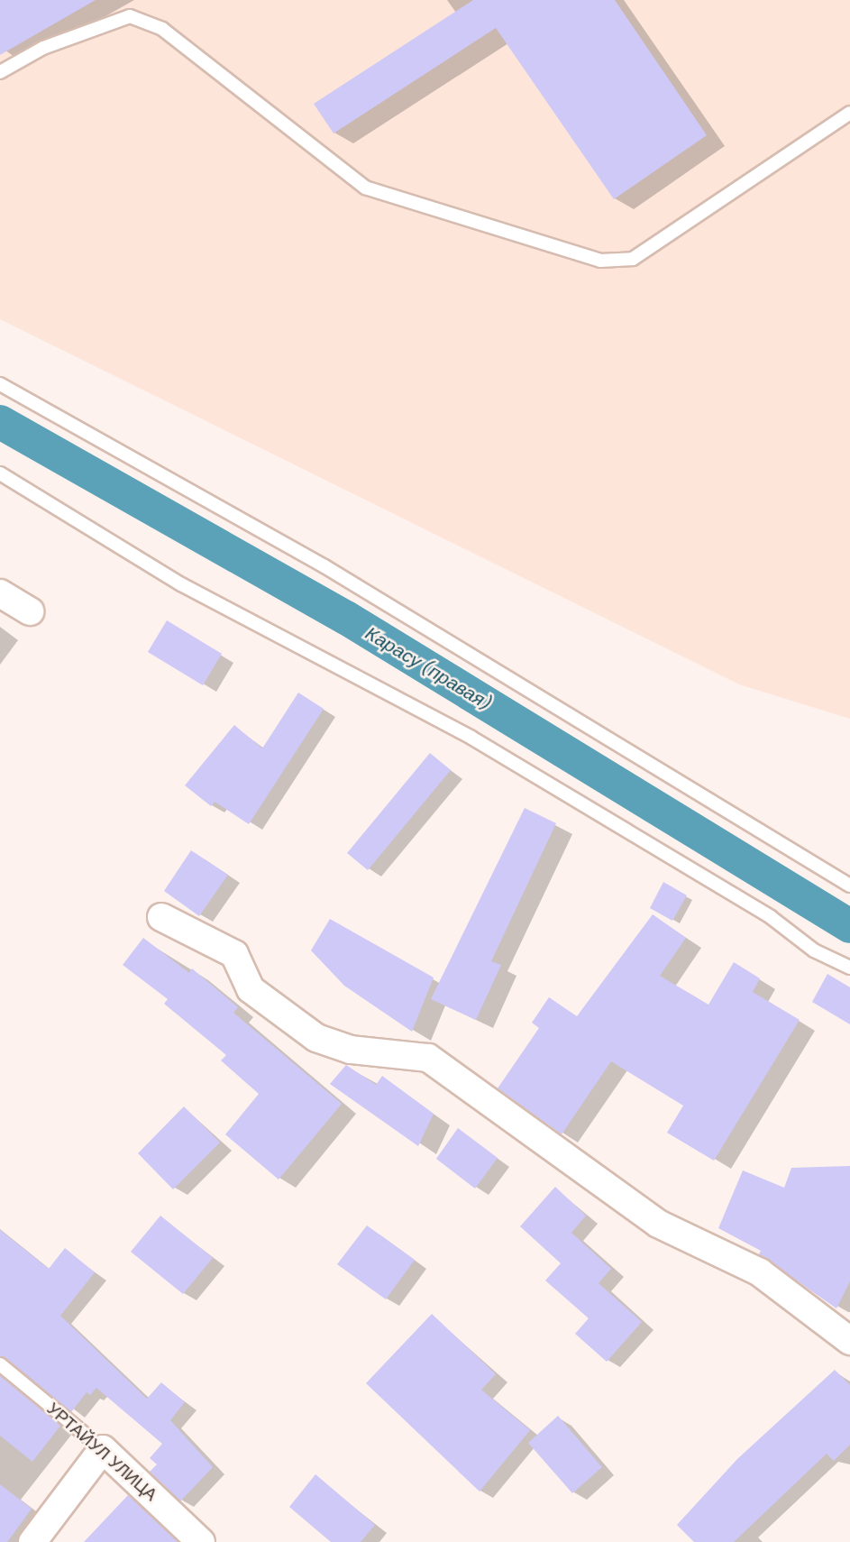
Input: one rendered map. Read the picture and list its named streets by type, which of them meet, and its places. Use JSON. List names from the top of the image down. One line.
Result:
{"streets":{"street":["УРТАЙУЛ УЛИЦА"]},"water":["Карасу (правая)"]}
